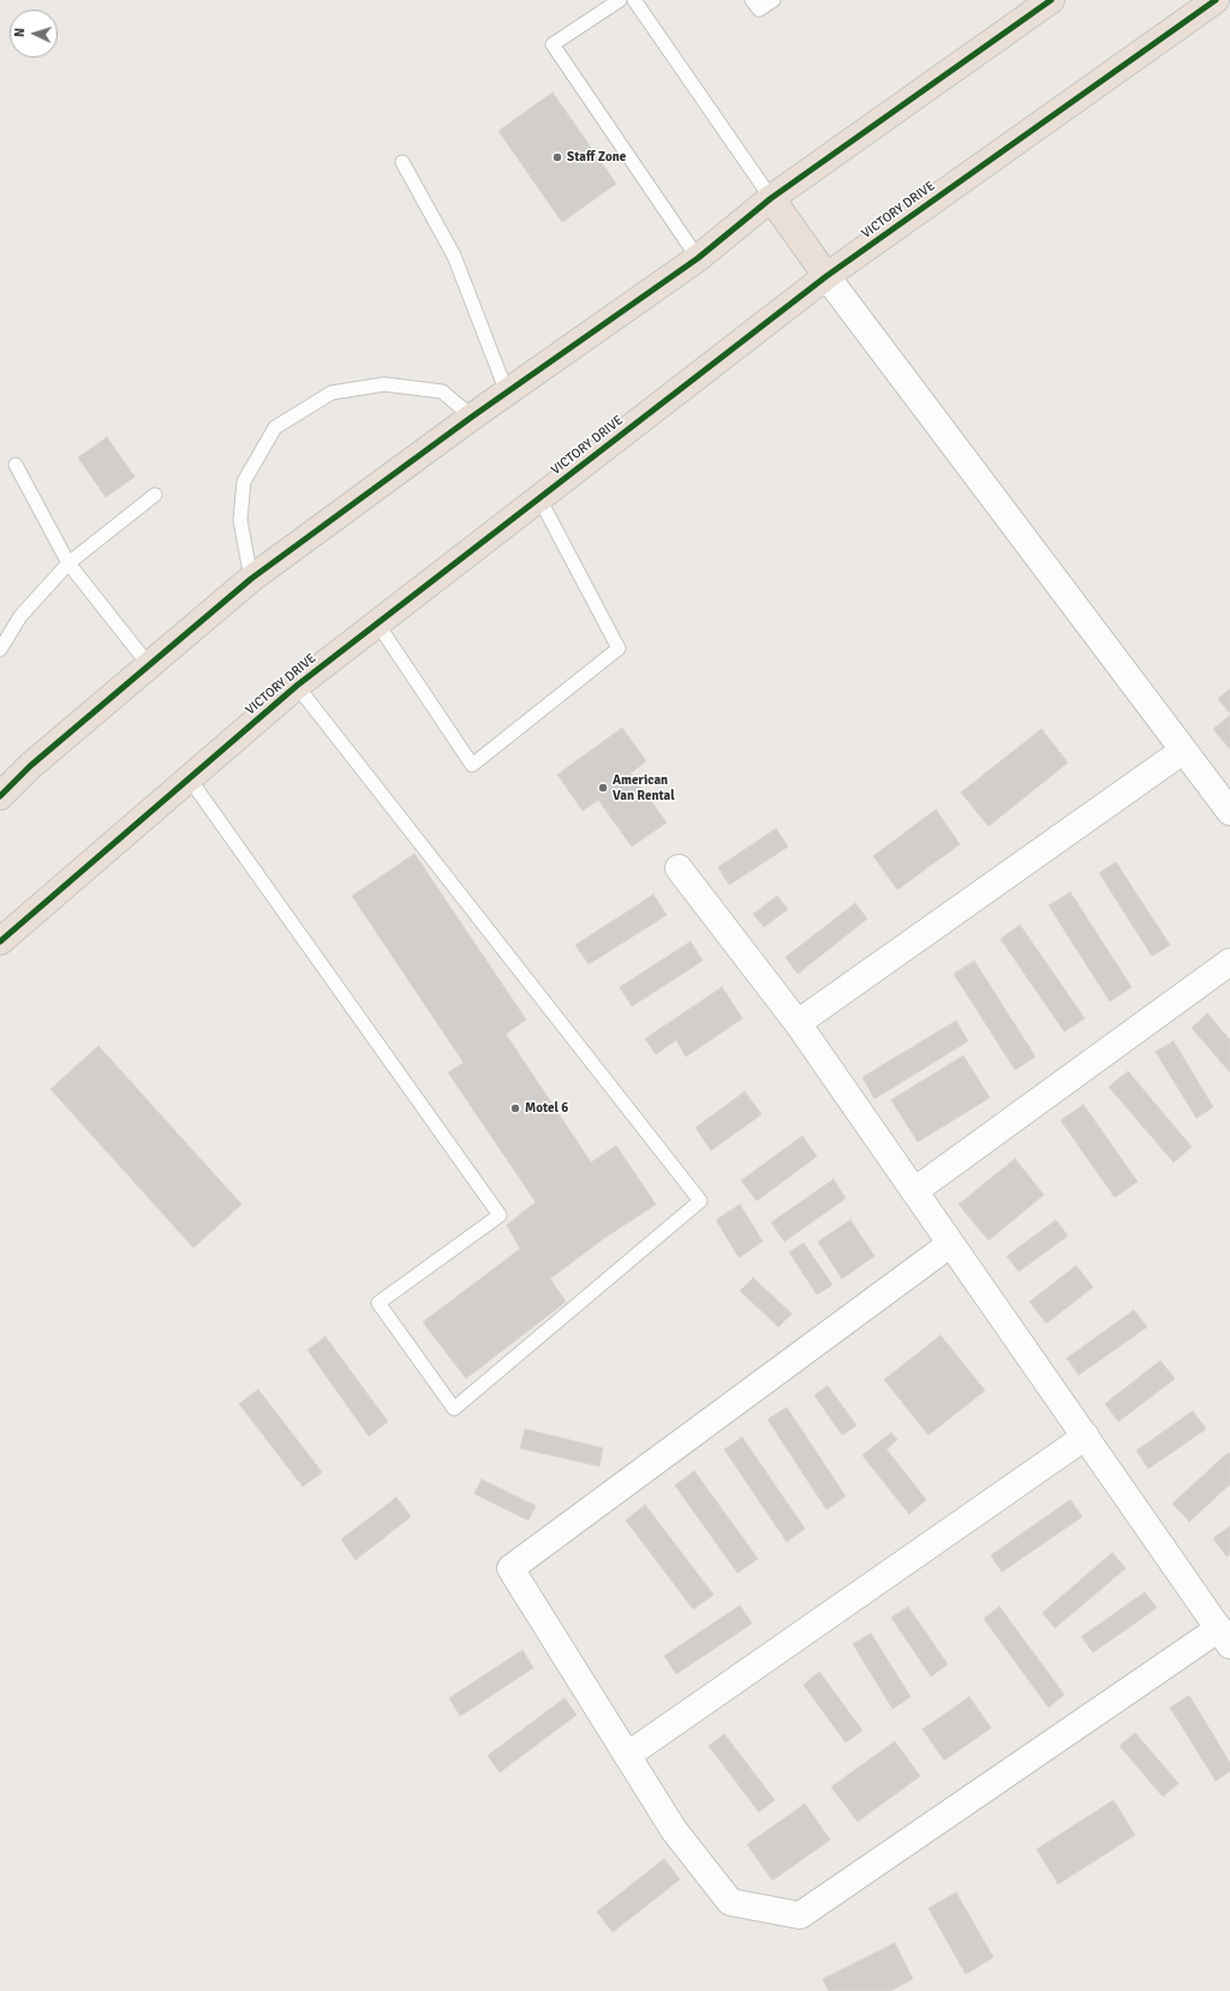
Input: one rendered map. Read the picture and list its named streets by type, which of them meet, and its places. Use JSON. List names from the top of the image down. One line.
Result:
{"streets":{"highway":["VICTORY DRIVE"]},"places":["Staff Zone","American Van Rental","Motel 6"],"north":"left"}
